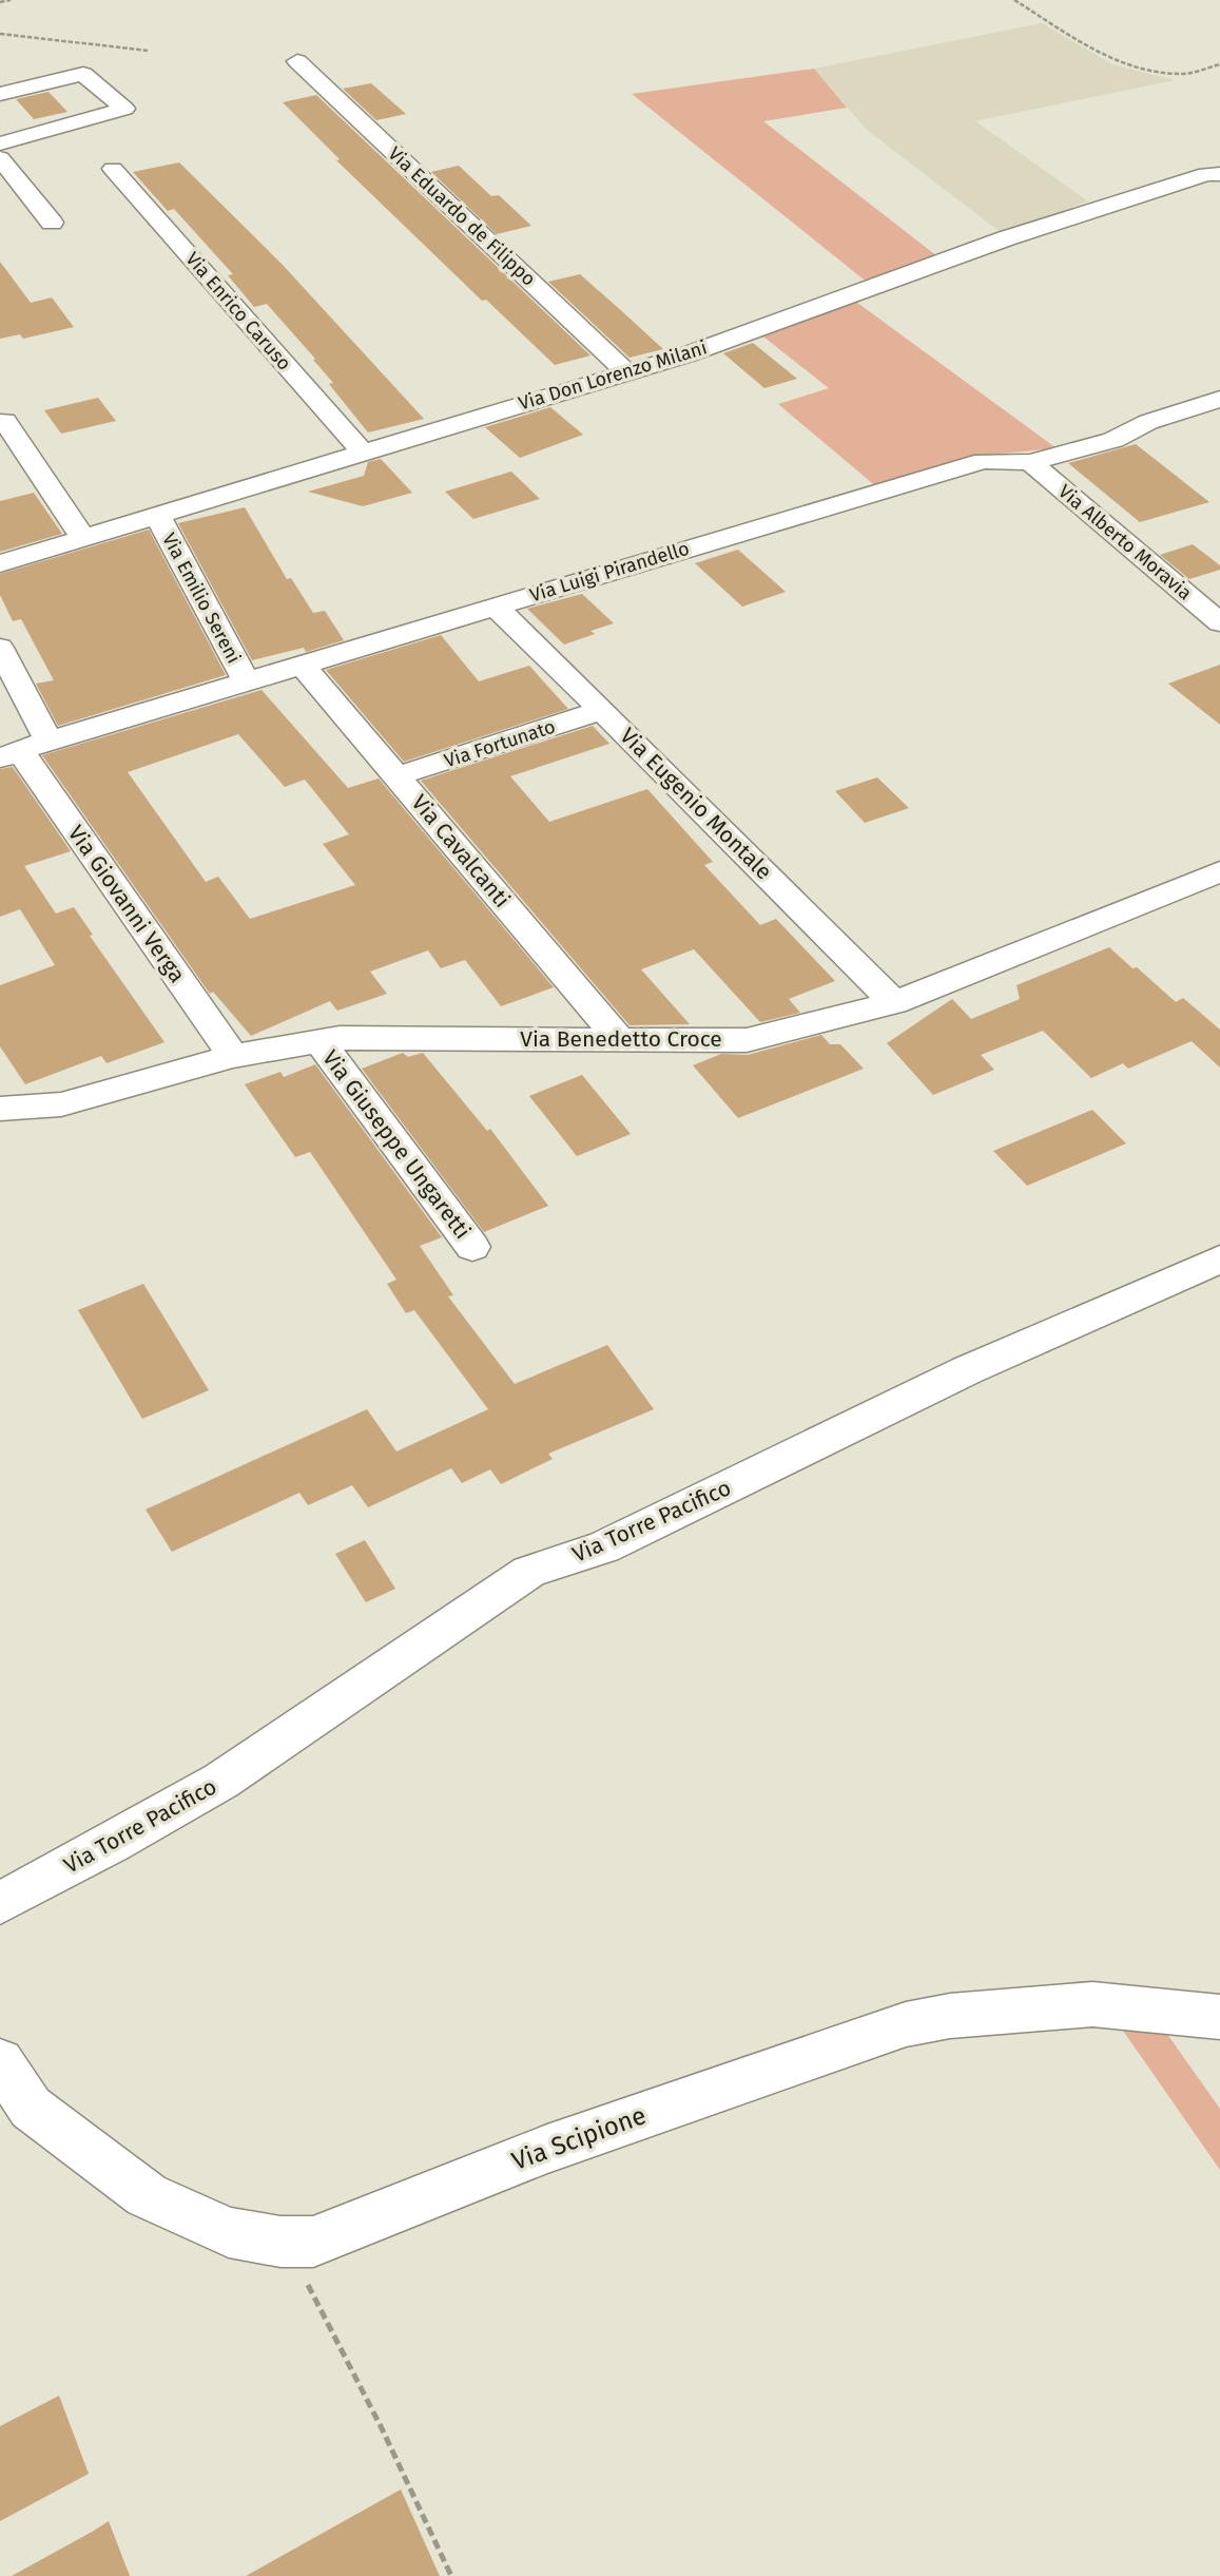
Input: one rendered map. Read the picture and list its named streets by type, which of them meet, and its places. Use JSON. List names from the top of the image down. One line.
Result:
{"streets":{"street":["Via Eduardo de Filippo","Via Enrico Caruso","Via Don Lorenzo Milani","Via Alberto Moravia","Via Luigi Pirandello","Via Emilio Sereni","Via Fortunato","Via Eugenio Montale","Via Cavalcanti","Via Giovanni Verga","Via Benedetto Croce","Via Giuseppe Ungaretti","Via Torre Pacifico","Via Scipione"]},"crossings":[["Via Eduardo de Filippo","Via Don Lorenzo Milani"],["Via Enrico Caruso","Via Don Lorenzo Milani"],["Via Don Lorenzo Milani","Via Emilio Sereni"],["Via Alberto Moravia","Via Luigi Pirandello"],["Via Luigi Pirandello","Via Emilio Sereni"],["Via Luigi Pirandello","Via Eugenio Montale"],["Via Luigi Pirandello","Via Cavalcanti"],["Via Luigi Pirandello","Via Giovanni Verga"],["Via Fortunato","Via Eugenio Montale"],["Via Fortunato","Via Cavalcanti"],["Via Eugenio Montale","Via Benedetto Croce"],["Via Cavalcanti","Via Benedetto Croce"],["Via Giovanni Verga","Via Benedetto Croce"],["Via Benedetto Croce","Via Giuseppe Ungaretti"]]}
